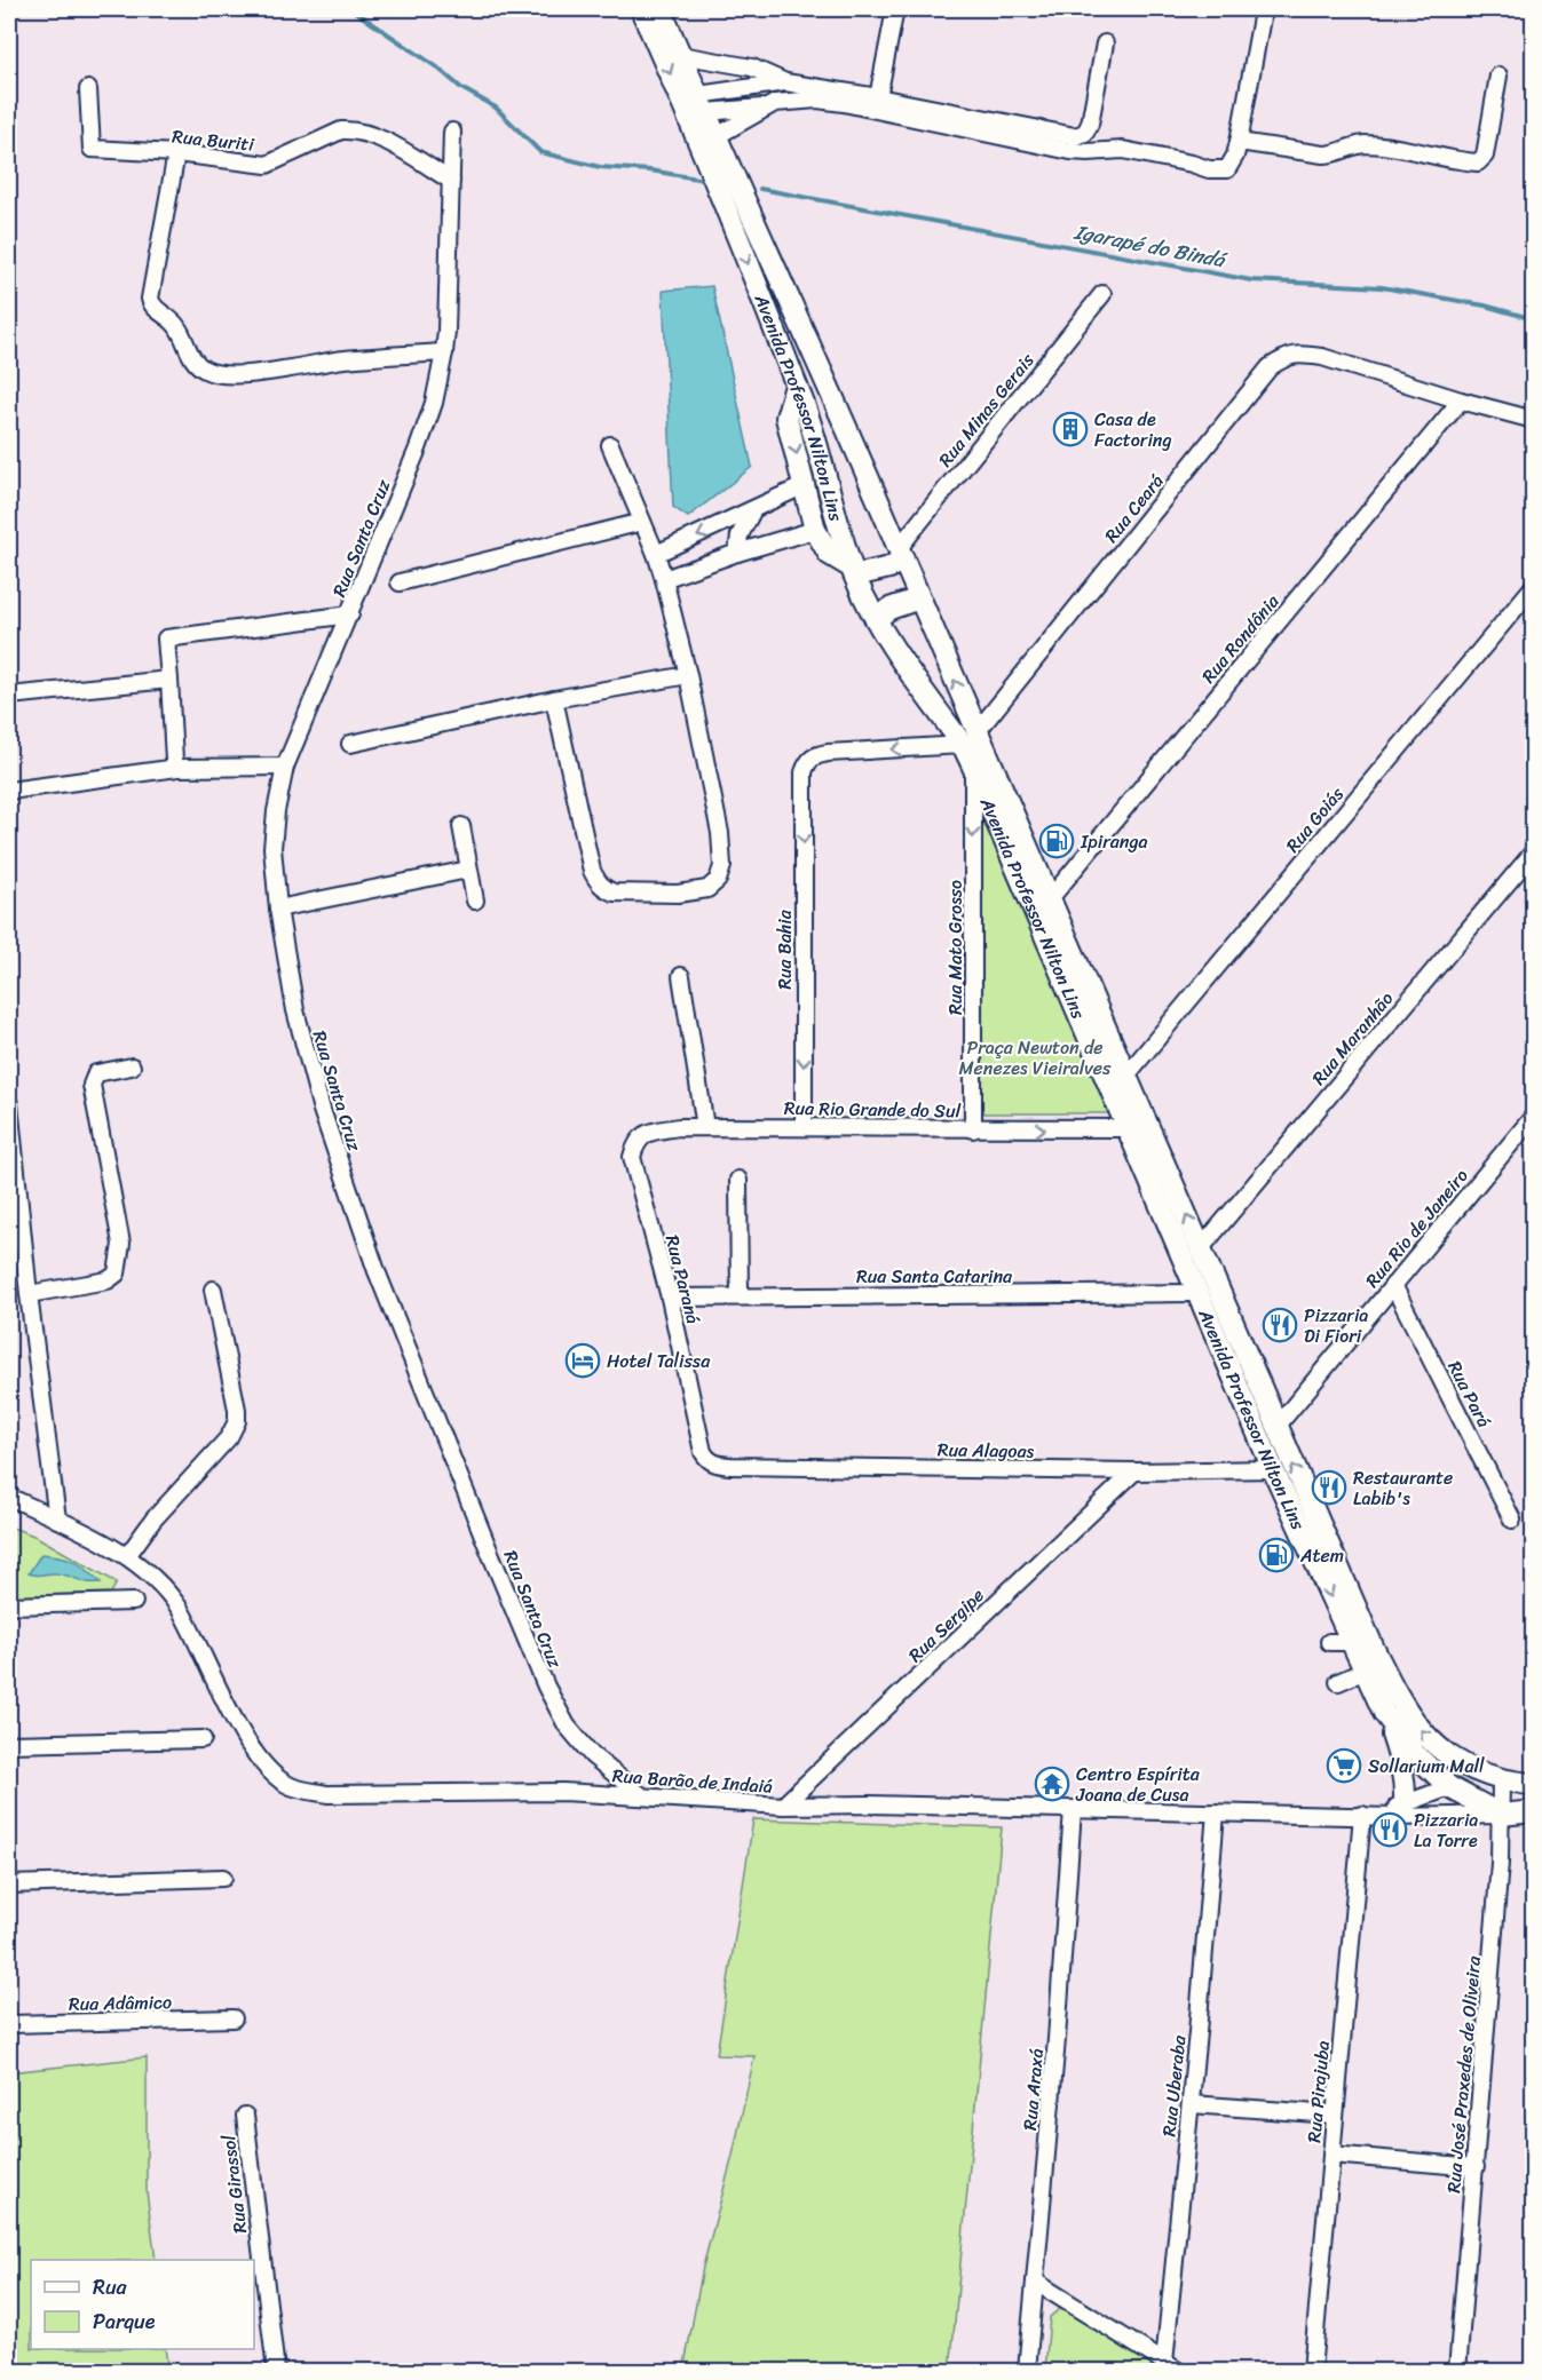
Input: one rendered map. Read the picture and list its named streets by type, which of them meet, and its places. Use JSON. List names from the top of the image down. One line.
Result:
{"streets":{"main road":["Avenida Professor Nilton Lins"],"street":["Rua Buriti","Rua Minas Gerais","Rua Ceará","Rua Santa Cruz","Rua Rondônia","Rua Goiás","Rua Mato Grosso","Rua Bahia","Rua Maranhão","Rua Rio Grande do Sul","Rua Rio de Janeiro","Rua Santa Catarina","Rua Paraná","Rua Pará","Rua Alagoas","Rua Sergipe","Rua Barão de Indaiá","Rua Adâmico","Rua José Praxedes de Oliveira","Rua Uberaba","Rua Araxá","Rua Pirajuba","Rua Girassol"]},"crossings":[["Rua Buriti","Rua Santa Cruz"],["Avenida Professor Nilton Lins","Rua Minas Gerais"],["Avenida Professor Nilton Lins","Rua Ceará"],["Avenida Professor Nilton Lins","Rua Rondônia"],["Avenida Professor Nilton Lins","Rua Goiás"],["Avenida Professor Nilton Lins","Rua Mato Grosso"],["Avenida Professor Nilton Lins","Rua Bahia"],["Avenida Professor Nilton Lins","Rua Maranhão"],["Avenida Professor Nilton Lins","Rua Rio Grande do Sul"],["Avenida Professor Nilton Lins","Rua Rio de Janeiro"],["Avenida Professor Nilton Lins","Rua Santa Catarina"],["Avenida Professor Nilton Lins","Rua Alagoas"],["Avenida Professor Nilton Lins","Rua Barão de Indaiá"],["Avenida Professor Nilton Lins","Rua José Praxedes de Oliveira"],["Rua Ceará","Rua Rondônia"],["Rua Ceará","Rua Bahia"],["Rua Santa Cruz","Rua Barão de Indaiá"],["Rua Mato Grosso","Rua Rio Grande do Sul"],["Rua Bahia","Rua Rio Grande do Sul"],["Rua Rio Grande do Sul","Rua Paraná"],["Rua Rio de Janeiro","Rua Pará"],["Rua Santa Catarina","Rua Paraná"],["Rua Paraná","Rua Alagoas"],["Rua Alagoas","Rua Sergipe"],["Rua Sergipe","Rua Barão de Indaiá"],["Rua Barão de Indaiá","Rua José Praxedes de Oliveira"],["Rua Barão de Indaiá","Rua Uberaba"],["Rua Barão de Indaiá","Rua Araxá"],["Rua Barão de Indaiá","Rua Pirajuba"]],"one_way":["Rua Mato Grosso"],"water":["Igarapé do Bindá"],"parks":["Praça Newton de Menezes Vieiralves"],"places":{"building":["Casa de Factoring"],"fuel station":["Ipiranga","Atem"],"restaurant":["Pizzaria Di Fiori","Restaurante Labib's","Pizzaria La Torre"],"hotel":["Hotel Talissa"],"supermarket":["Sollarium Mall"],"temple":["Centro Espírita Joana de Cusa"]},"legend":["Rua","Parque"]}
